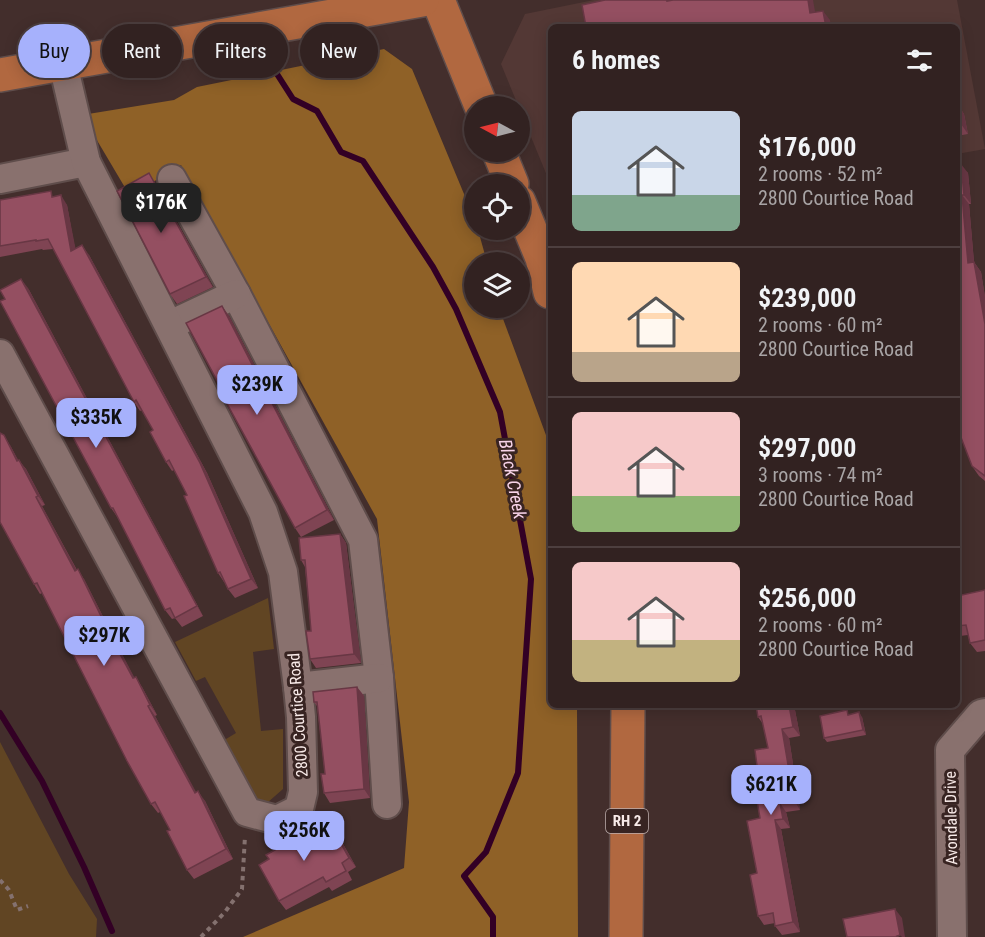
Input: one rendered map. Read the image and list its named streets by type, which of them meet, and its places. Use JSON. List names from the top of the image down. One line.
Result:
{"streets":{"main road":["RH 2"],"street":["2800 Courtice Road","Avondale Drive"]},"water":["Black Creek"],"north":"left","page":{"chip":["Buy","Rent","Filters","New"],"heading":"6 homes","list":[{"name":"$176,000","note":"2 rooms · 52 m² · 2800 Courtice Road"},{"name":"$239,000","note":"2 rooms · 60 m² · 2800 Courtice Road"},{"name":"$297,000","note":"3 rooms · 74 m² · 2800 Courtice Road"},{"name":"$256,000","note":"2 rooms · 60 m² · 2800 Courtice Road"}],"price":["$176K","$239K","$335K","$297K","$621K","$256K"]}}
